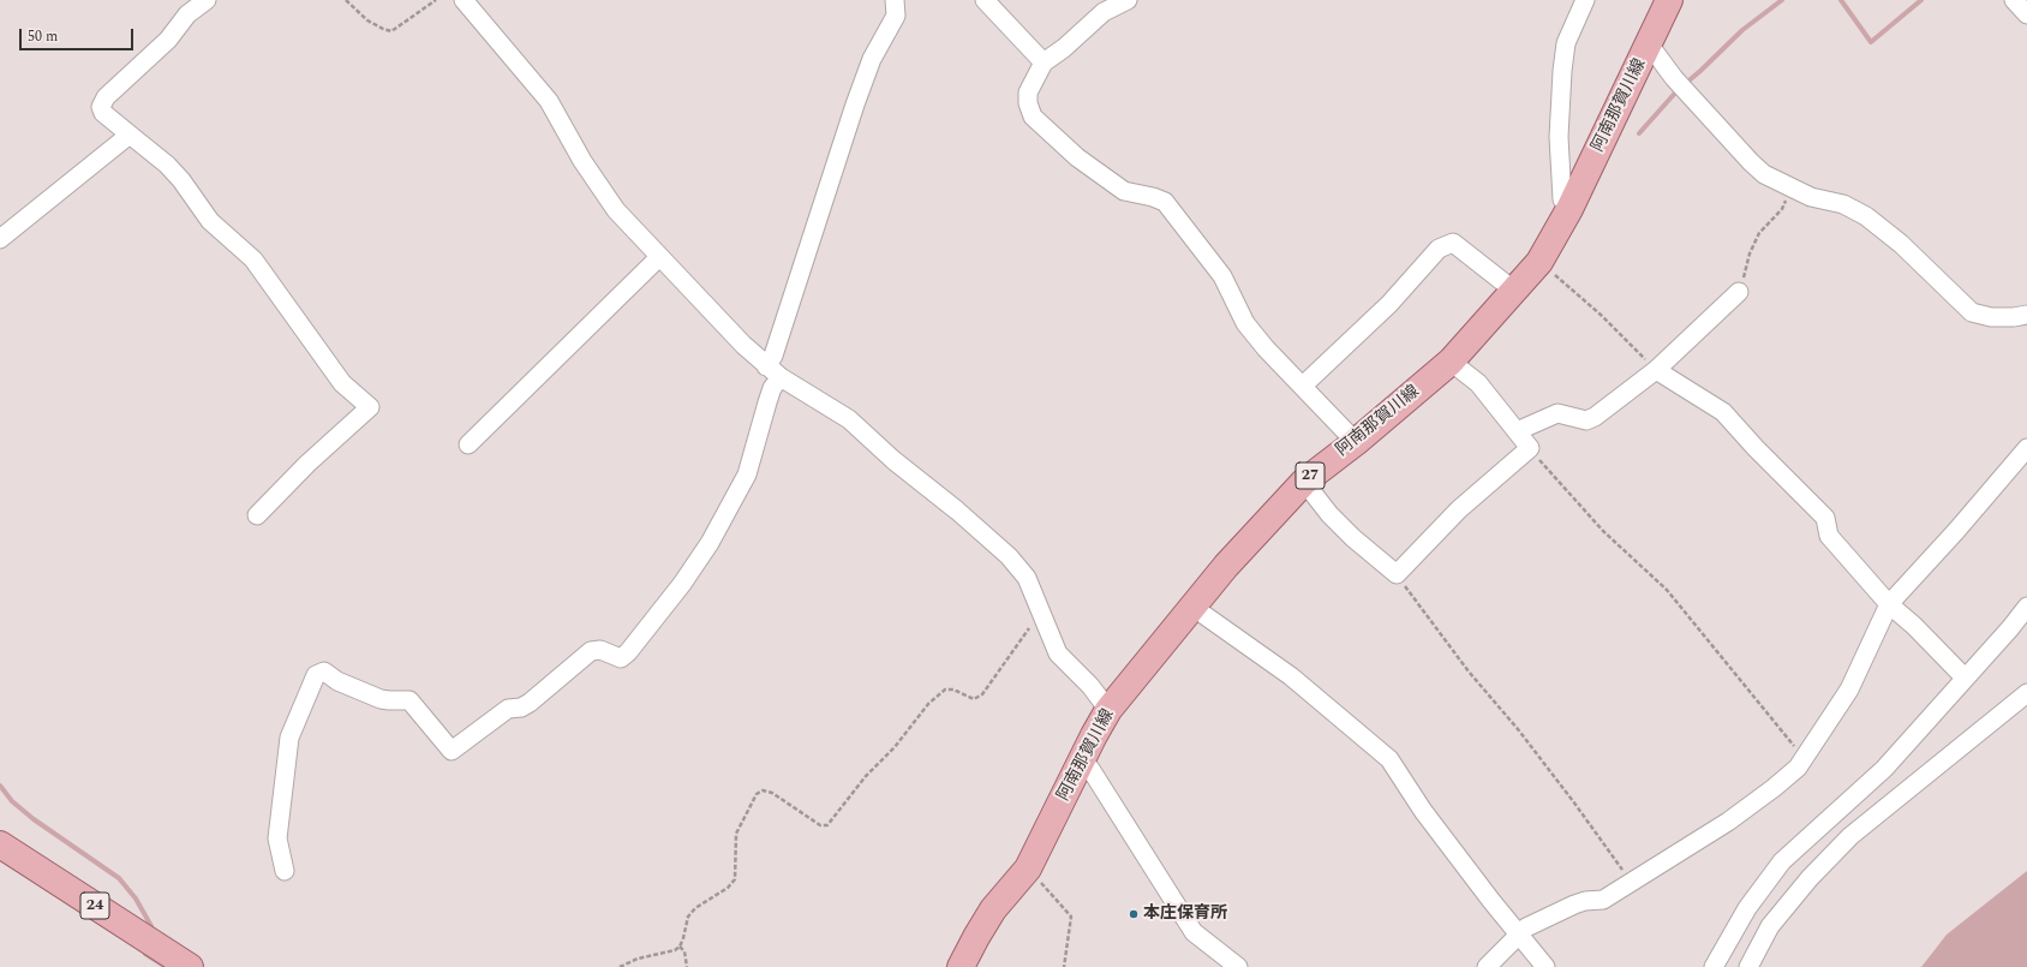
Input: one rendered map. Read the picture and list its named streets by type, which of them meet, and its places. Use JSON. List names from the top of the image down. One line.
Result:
{"streets":{"main road":["阿南那賀川線","27","24"]},"places":["本庄保育所"],"scale_bar":"50 m"}
